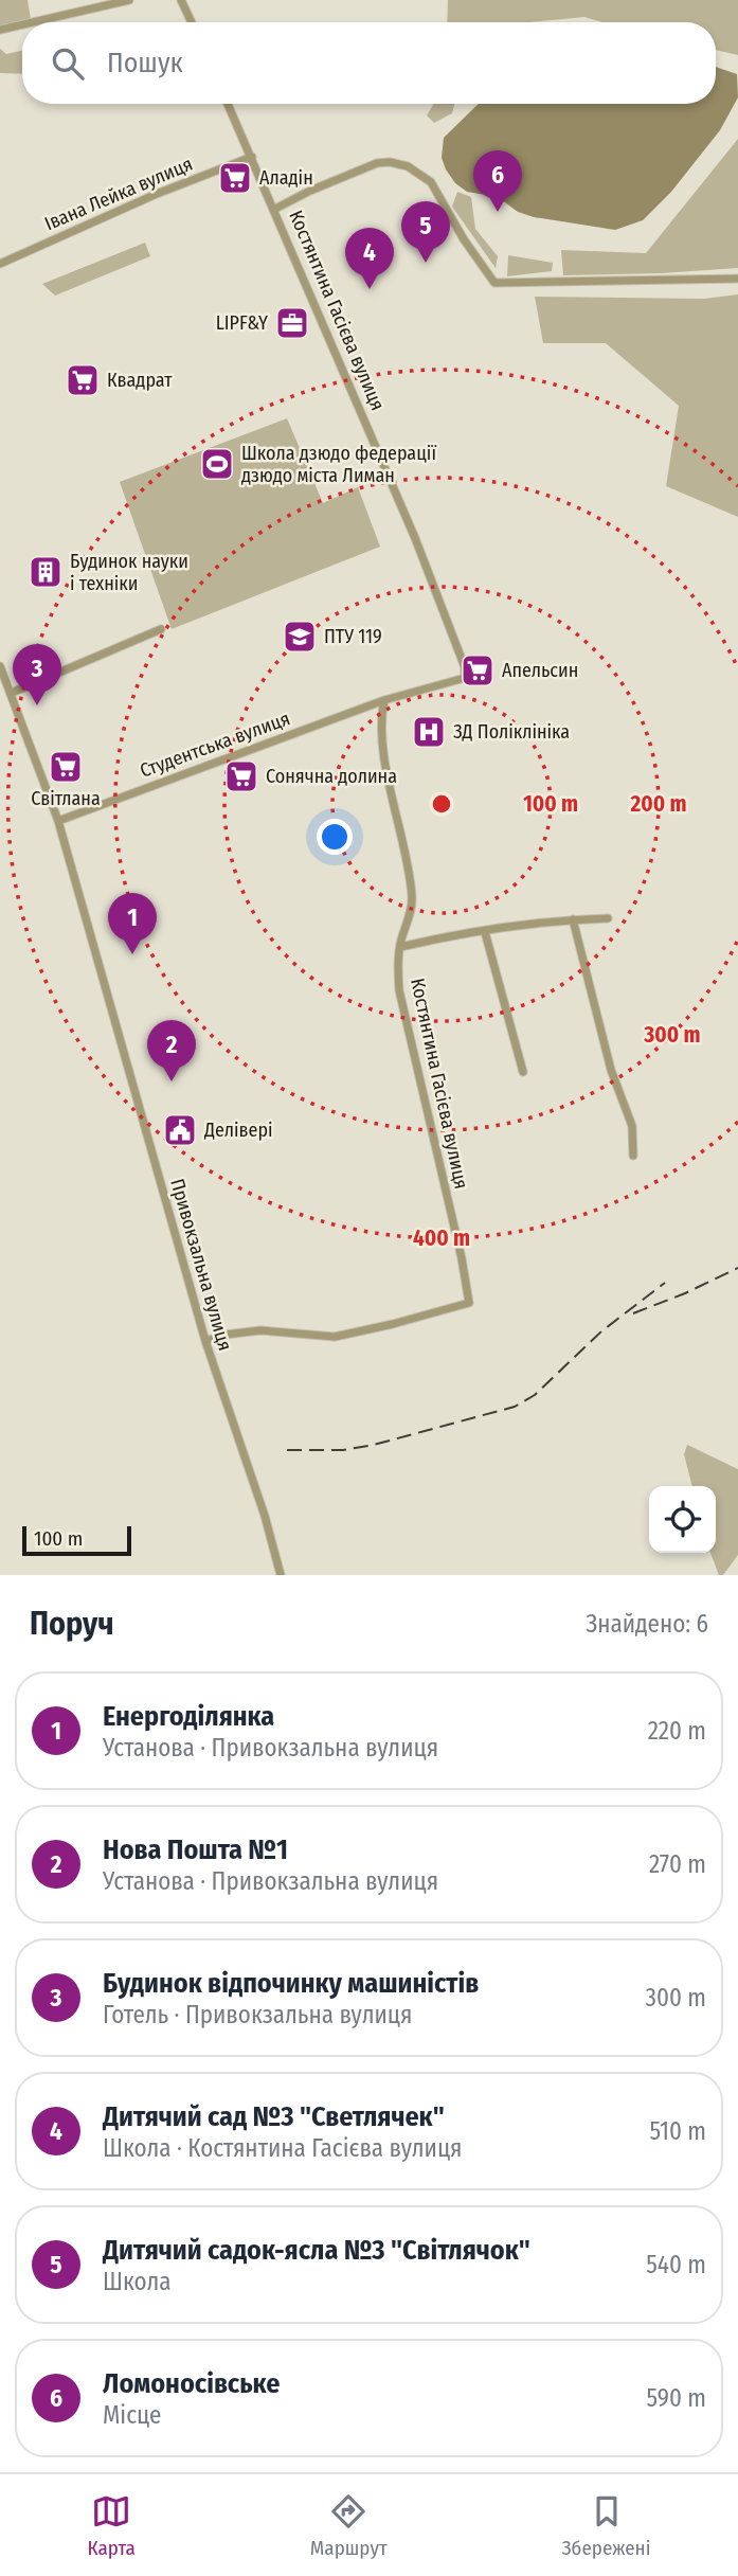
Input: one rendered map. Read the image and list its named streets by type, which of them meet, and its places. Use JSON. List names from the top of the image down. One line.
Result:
{"streets":{"street":["Івана Лейка вулиця","Костянтина Гасієва вулиця","Студентська вулиця","Привокзальна вулиця"]},"crossings":[["Івана Лейка вулиця","Костянтина Гасієва вулиця"],["Костянтина Гасієва вулиця","Студентська вулиця"],["Костянтина Гасієва вулиця","Привокзальна вулиця"],["Студентська вулиця","Привокзальна вулиця"]],"places":{"supermarket":["Аладін","Квадрат","Апельсин","Світлана","Сонячна долина"],"office":["LIPF&Y"],"sports":["Школа дзюдо федерації дзюдо міста Лиман"],"building":["Будинок науки і техніки"],"school or university":["ПТУ 119"],"hospital":["ЗД Поліклініка"],"public building":["Делівері"]},"scale_bar":"100 m","page":{"search":"Пошук","pins":["6","5","4","3","1","2"],"scale":"100 m","heading":["Поруч","Знайдено: 6"],"list":[{"mark":"1","name":"Енергоділянка","note":"Установа · Привокзальна вулиця","value":"220 m"},{"mark":"2","name":"Нова Пошта №1","note":"Установа · Привокзальна вулиця","value":"270 m"},{"mark":"3","name":"Будинок відпочинку машиністів","note":"Готель · Привокзальна вулиця","value":"300 m"},{"mark":"4","name":"Дитячий сад №3 \"Светлячек\"","note":"Школа · Костянтина Гасієва вулиця","value":"510 m"},{"mark":"5","name":"Дитячий садок-ясла №3 \"Світлячок\"","note":"Школа","value":"540 m"},{"mark":"6","name":"Ломоносівське","note":"Місце","value":"590 m"}],"nav":["Карта","Маршрут","Збережені"]},"rings":["100 m","200 m","300 m","400 m"]}
